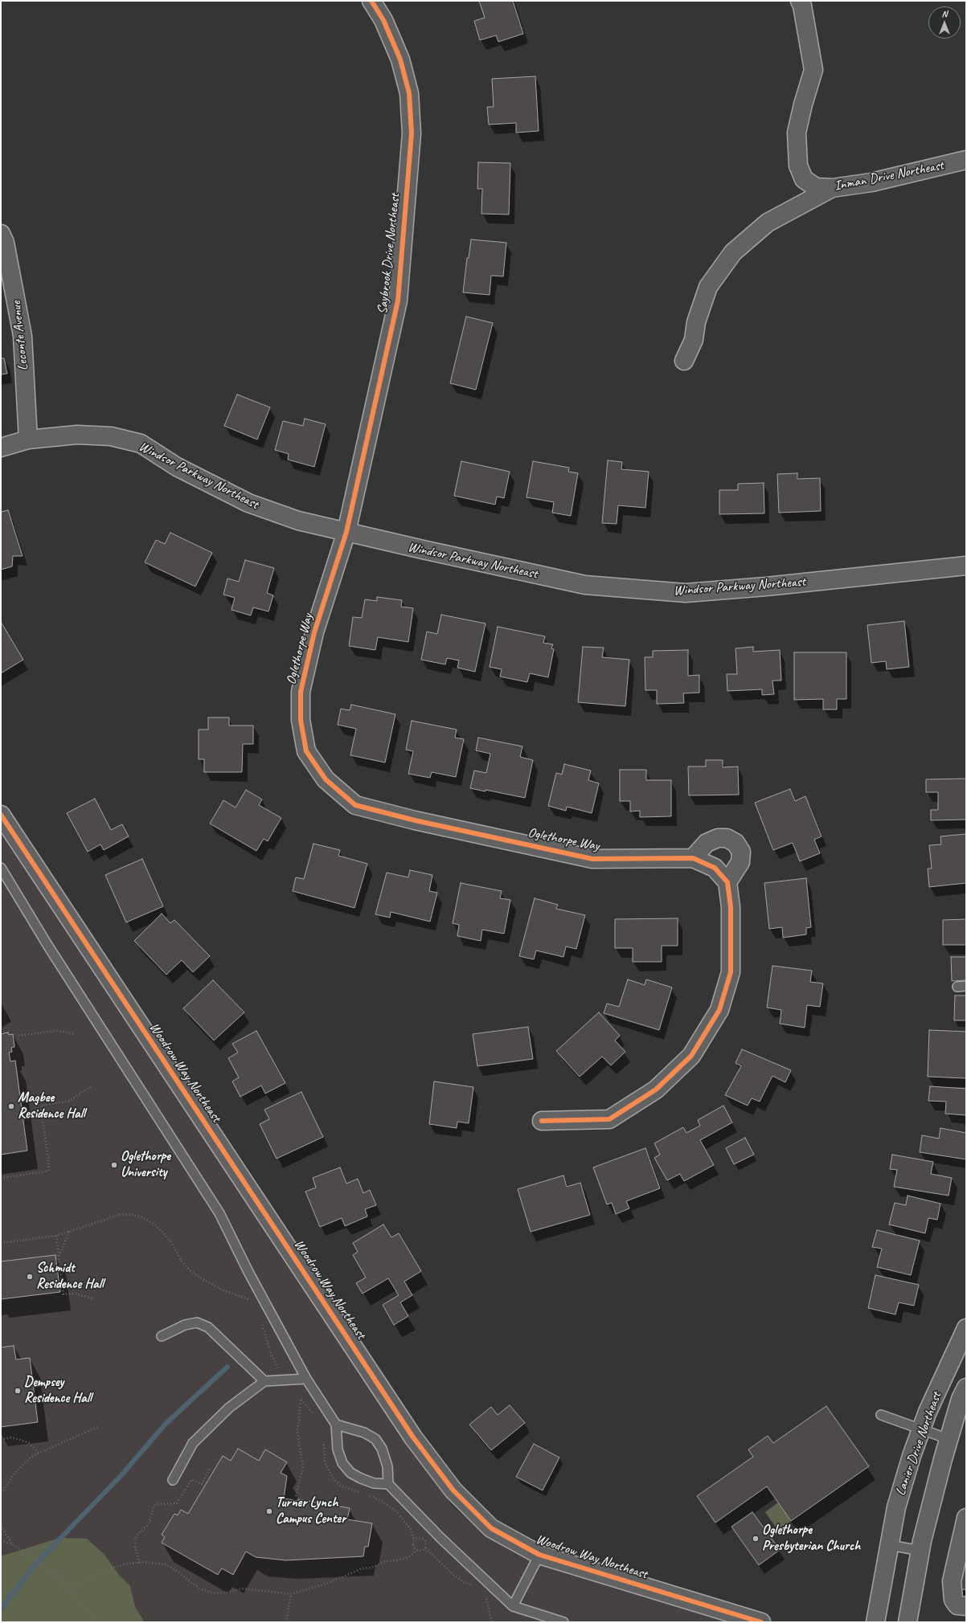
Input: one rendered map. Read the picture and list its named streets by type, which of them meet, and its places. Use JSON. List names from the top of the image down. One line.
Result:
{"streets":{"street":["Inman Drive Northeast","Saybrook Drive Northeast","Leconte Avenue","Windsor Parkway Northeast","Oglethorpe Way","Woodrow Way Northeast","Lanier Drive Northeast"]},"crossings":[["Saybrook Drive Northeast","Windsor Parkway Northeast"],["Saybrook Drive Northeast","Oglethorpe Way"],["Leconte Avenue","Windsor Parkway Northeast"],["Windsor Parkway Northeast","Oglethorpe Way"]],"places":["Magbee Residence Hall","Oglethorpe University","Schmidt Residence Hall","Dempsey Residence Hall","Turner Lynch Campus Center","Oglethorpe Presbyterian Church"],"north":"top"}
